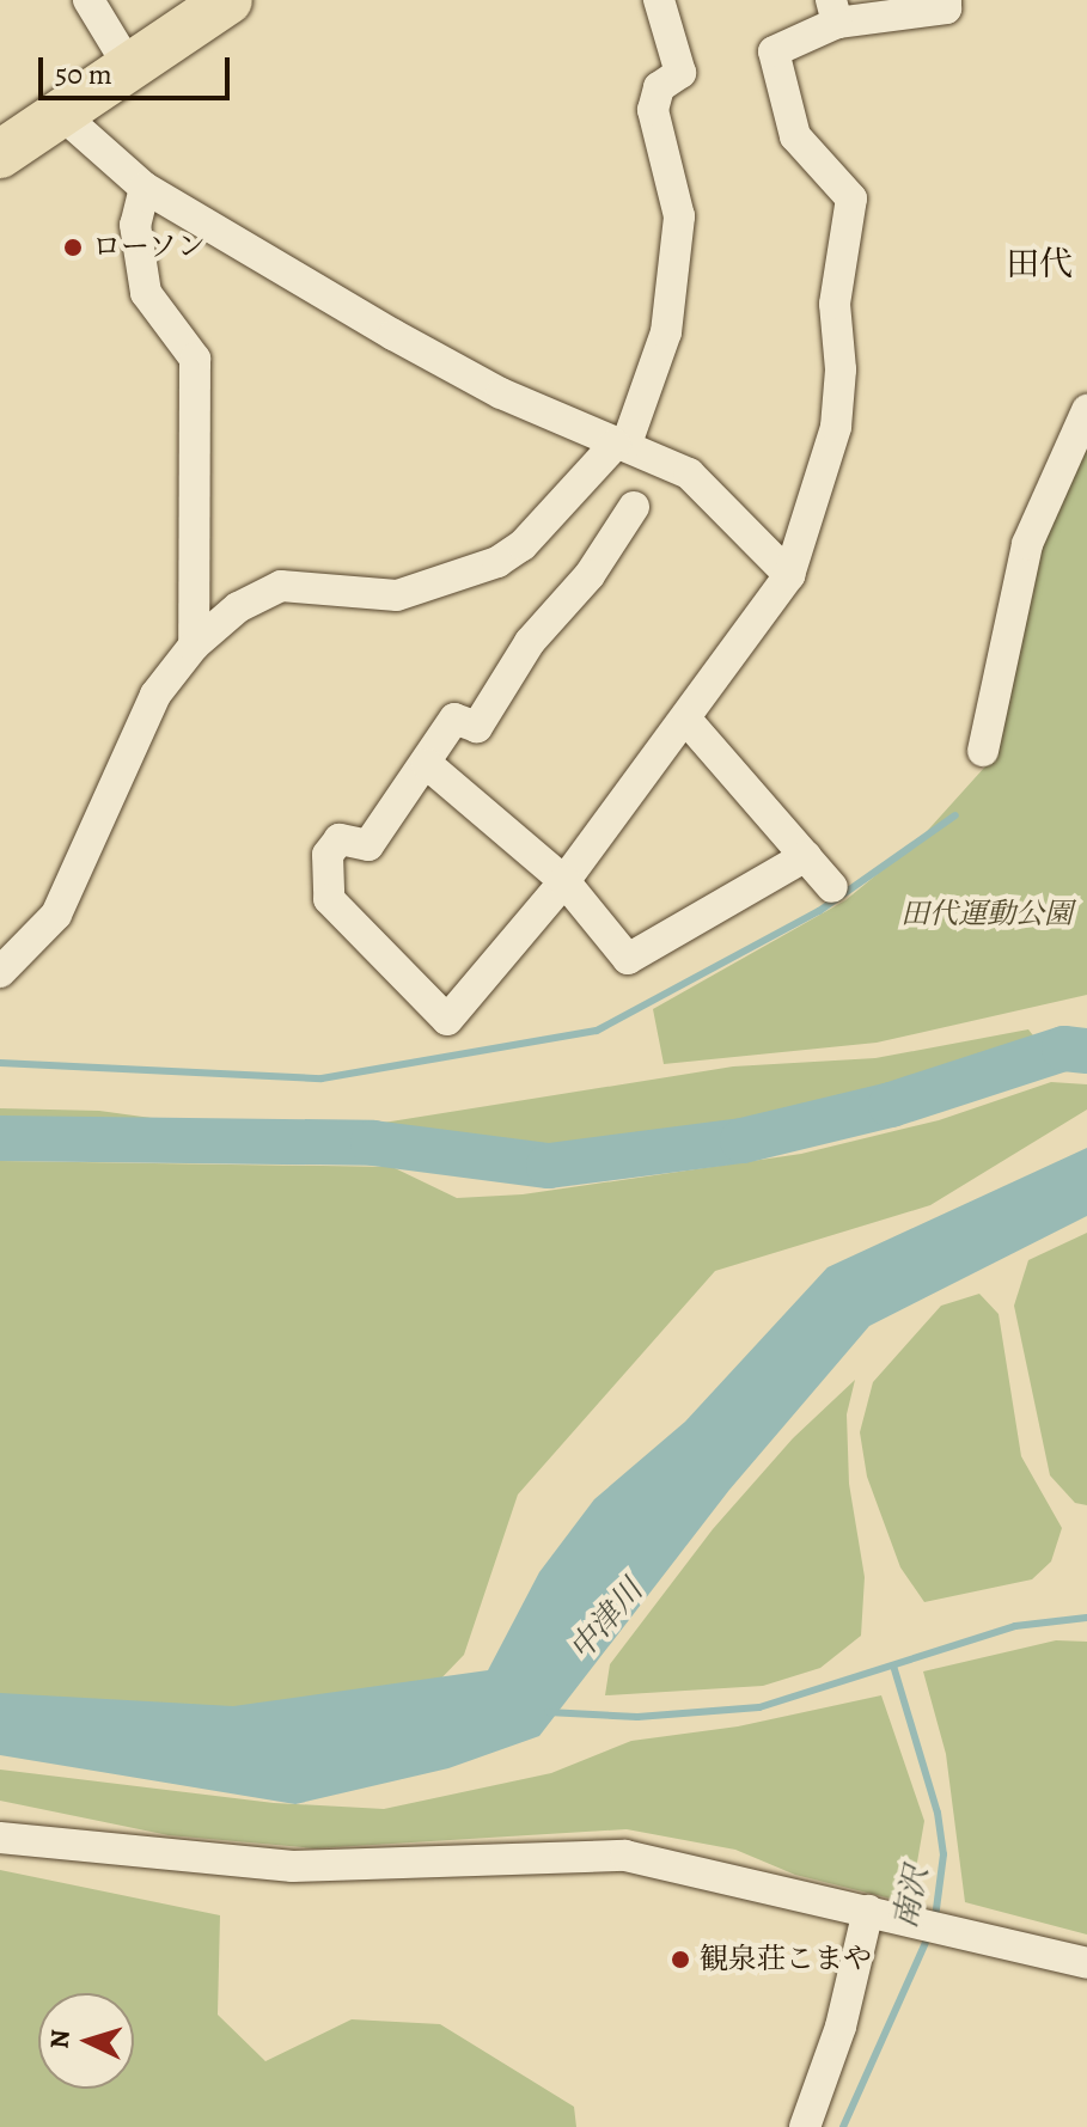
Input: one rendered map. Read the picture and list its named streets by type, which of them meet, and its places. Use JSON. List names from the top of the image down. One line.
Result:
{"districts":["田代"],"water":["中津川","南沢"],"parks":["田代運動公園"],"places":["ローソン","観泉荘こまや"],"scale_bar":"50 m","north":"left"}
